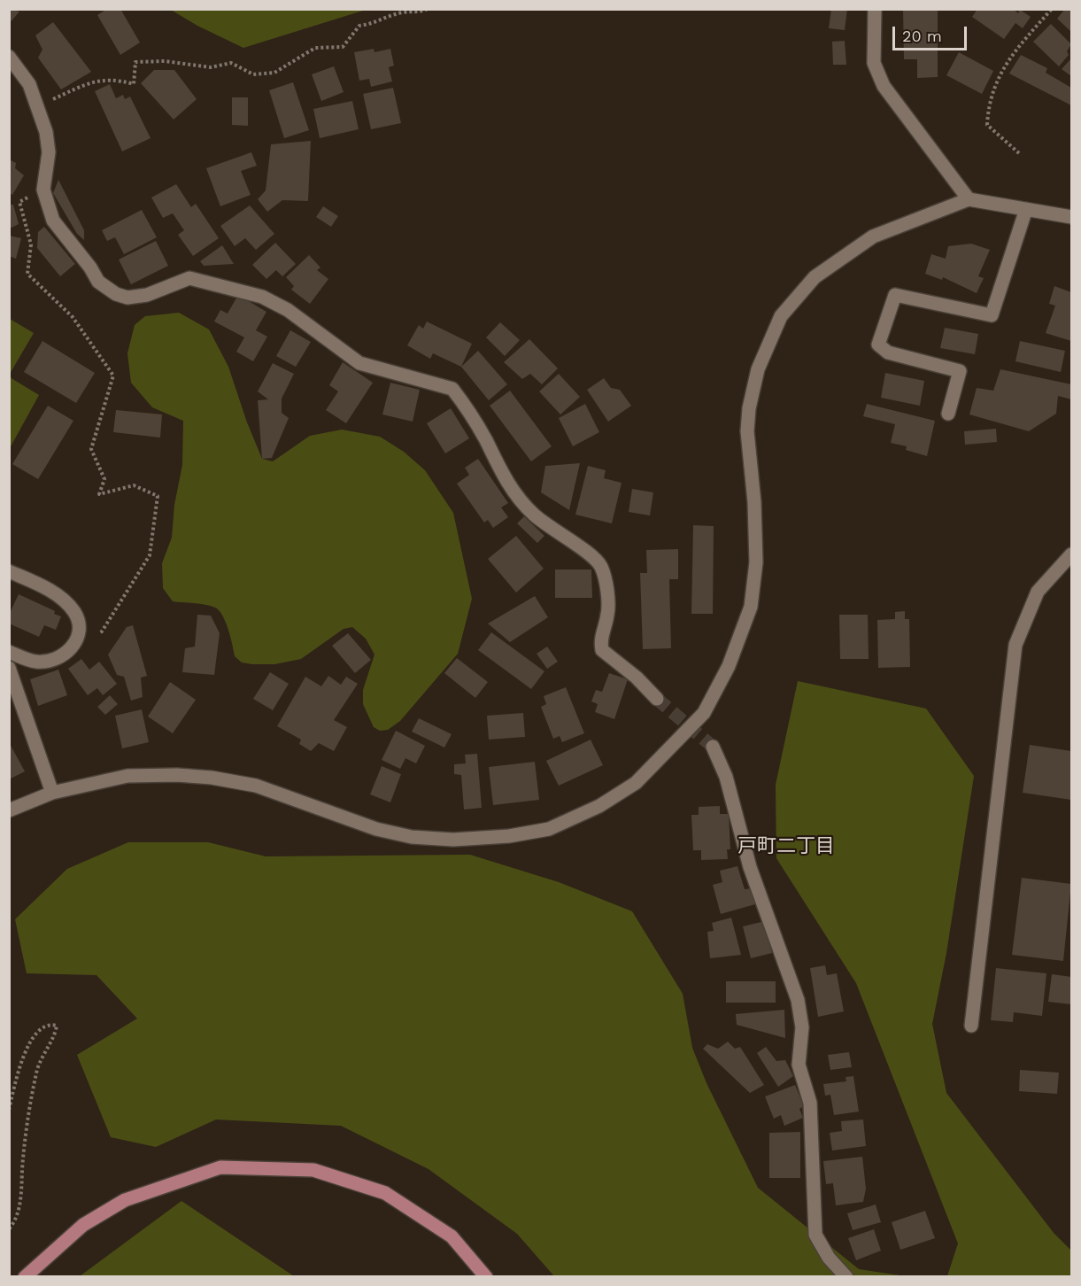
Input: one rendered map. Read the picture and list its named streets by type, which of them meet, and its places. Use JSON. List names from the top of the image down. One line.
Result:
{"districts":["戸町二丁目"],"scale_bar":"20 m"}
